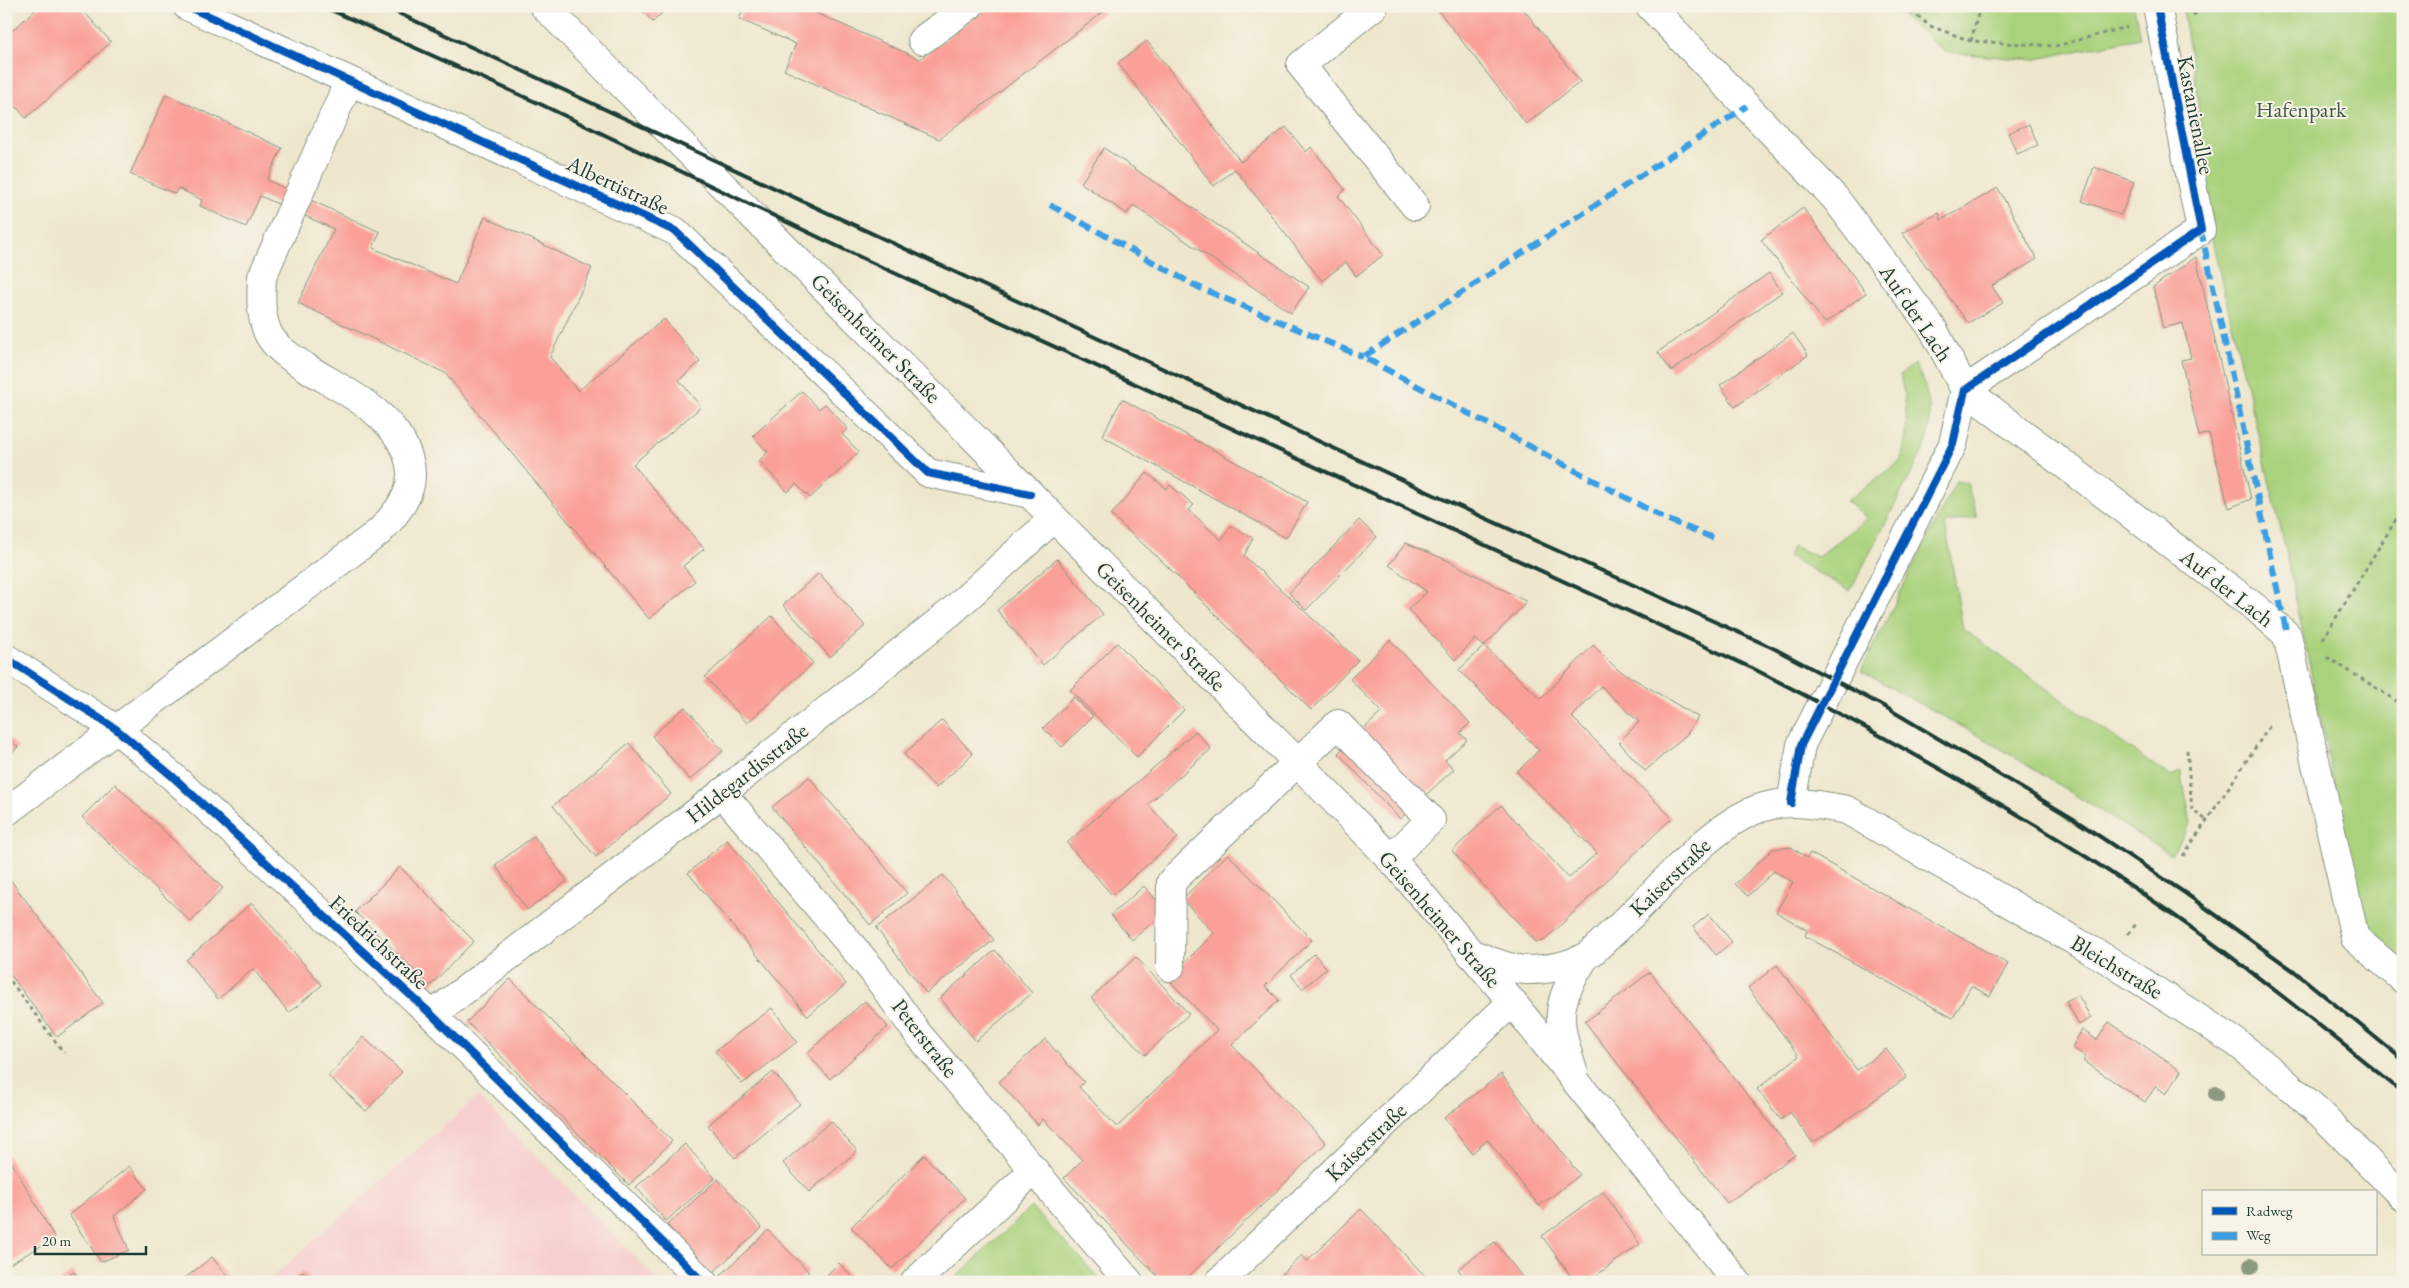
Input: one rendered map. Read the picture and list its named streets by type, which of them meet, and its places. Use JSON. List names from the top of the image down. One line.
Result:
{"streets":{"street":["Kastanienallee","Albertistraße","Auf der Lach","Geisenheimer Straße","Hildegardisstraße","Kaiserstraße","Friedrichstraße","Bleichstraße","Peterstraße"]},"crossings":[["Kastanienallee","Auf der Lach"],["Albertistraße","Geisenheimer Straße"],["Geisenheimer Straße","Hildegardisstraße"],["Geisenheimer Straße","Kaiserstraße"],["Hildegardisstraße","Friedrichstraße"],["Hildegardisstraße","Peterstraße"],["Kaiserstraße","Bleichstraße"]],"parks":["Hafenpark"],"legend":["Radweg","Weg"],"scale_bar":"20 m"}
